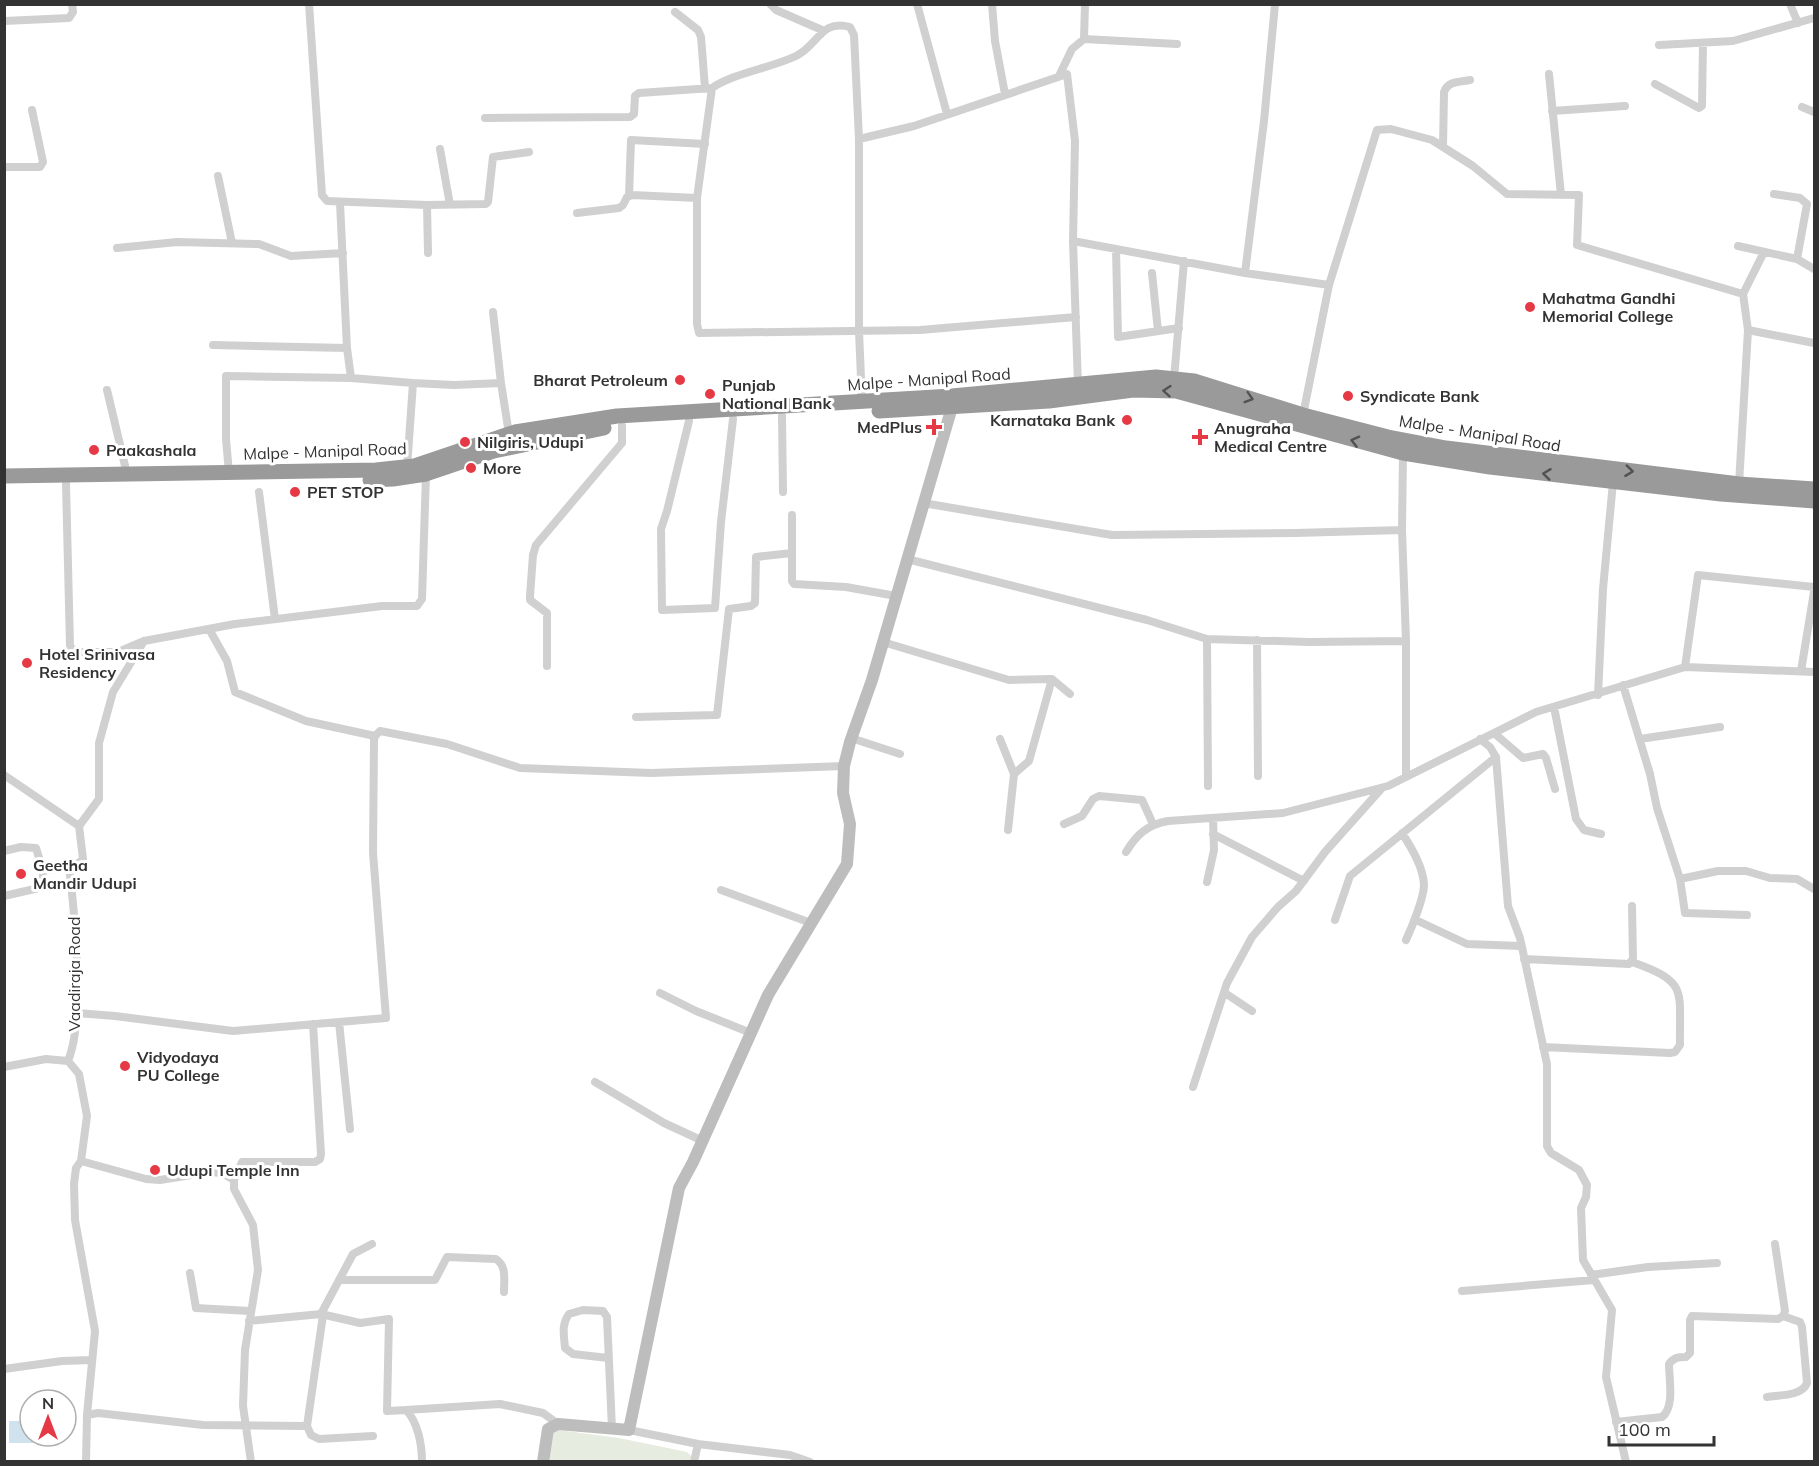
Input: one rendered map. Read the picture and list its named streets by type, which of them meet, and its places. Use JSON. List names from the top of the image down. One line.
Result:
{"streets":{"highway":["Malpe - Manipal Road"],"street":["Vaadiraja Road"]},"places":{"other":["Mahatma Gandhi Memorial College","Bharat Petroleum","Punjab National Bank","Syndicate Bank","Karnataka Bank","Nilgiris, Udupi","Paakashala","More","PET STOP","Hotel Srinivasa Residency","Geetha Mandir Udupi","Vidyodaya PU College","Udupi Temple Inn"],"health":["MedPlus","Anugraha Medical Centre"]},"scale_bar":"100 m","north":"top"}
